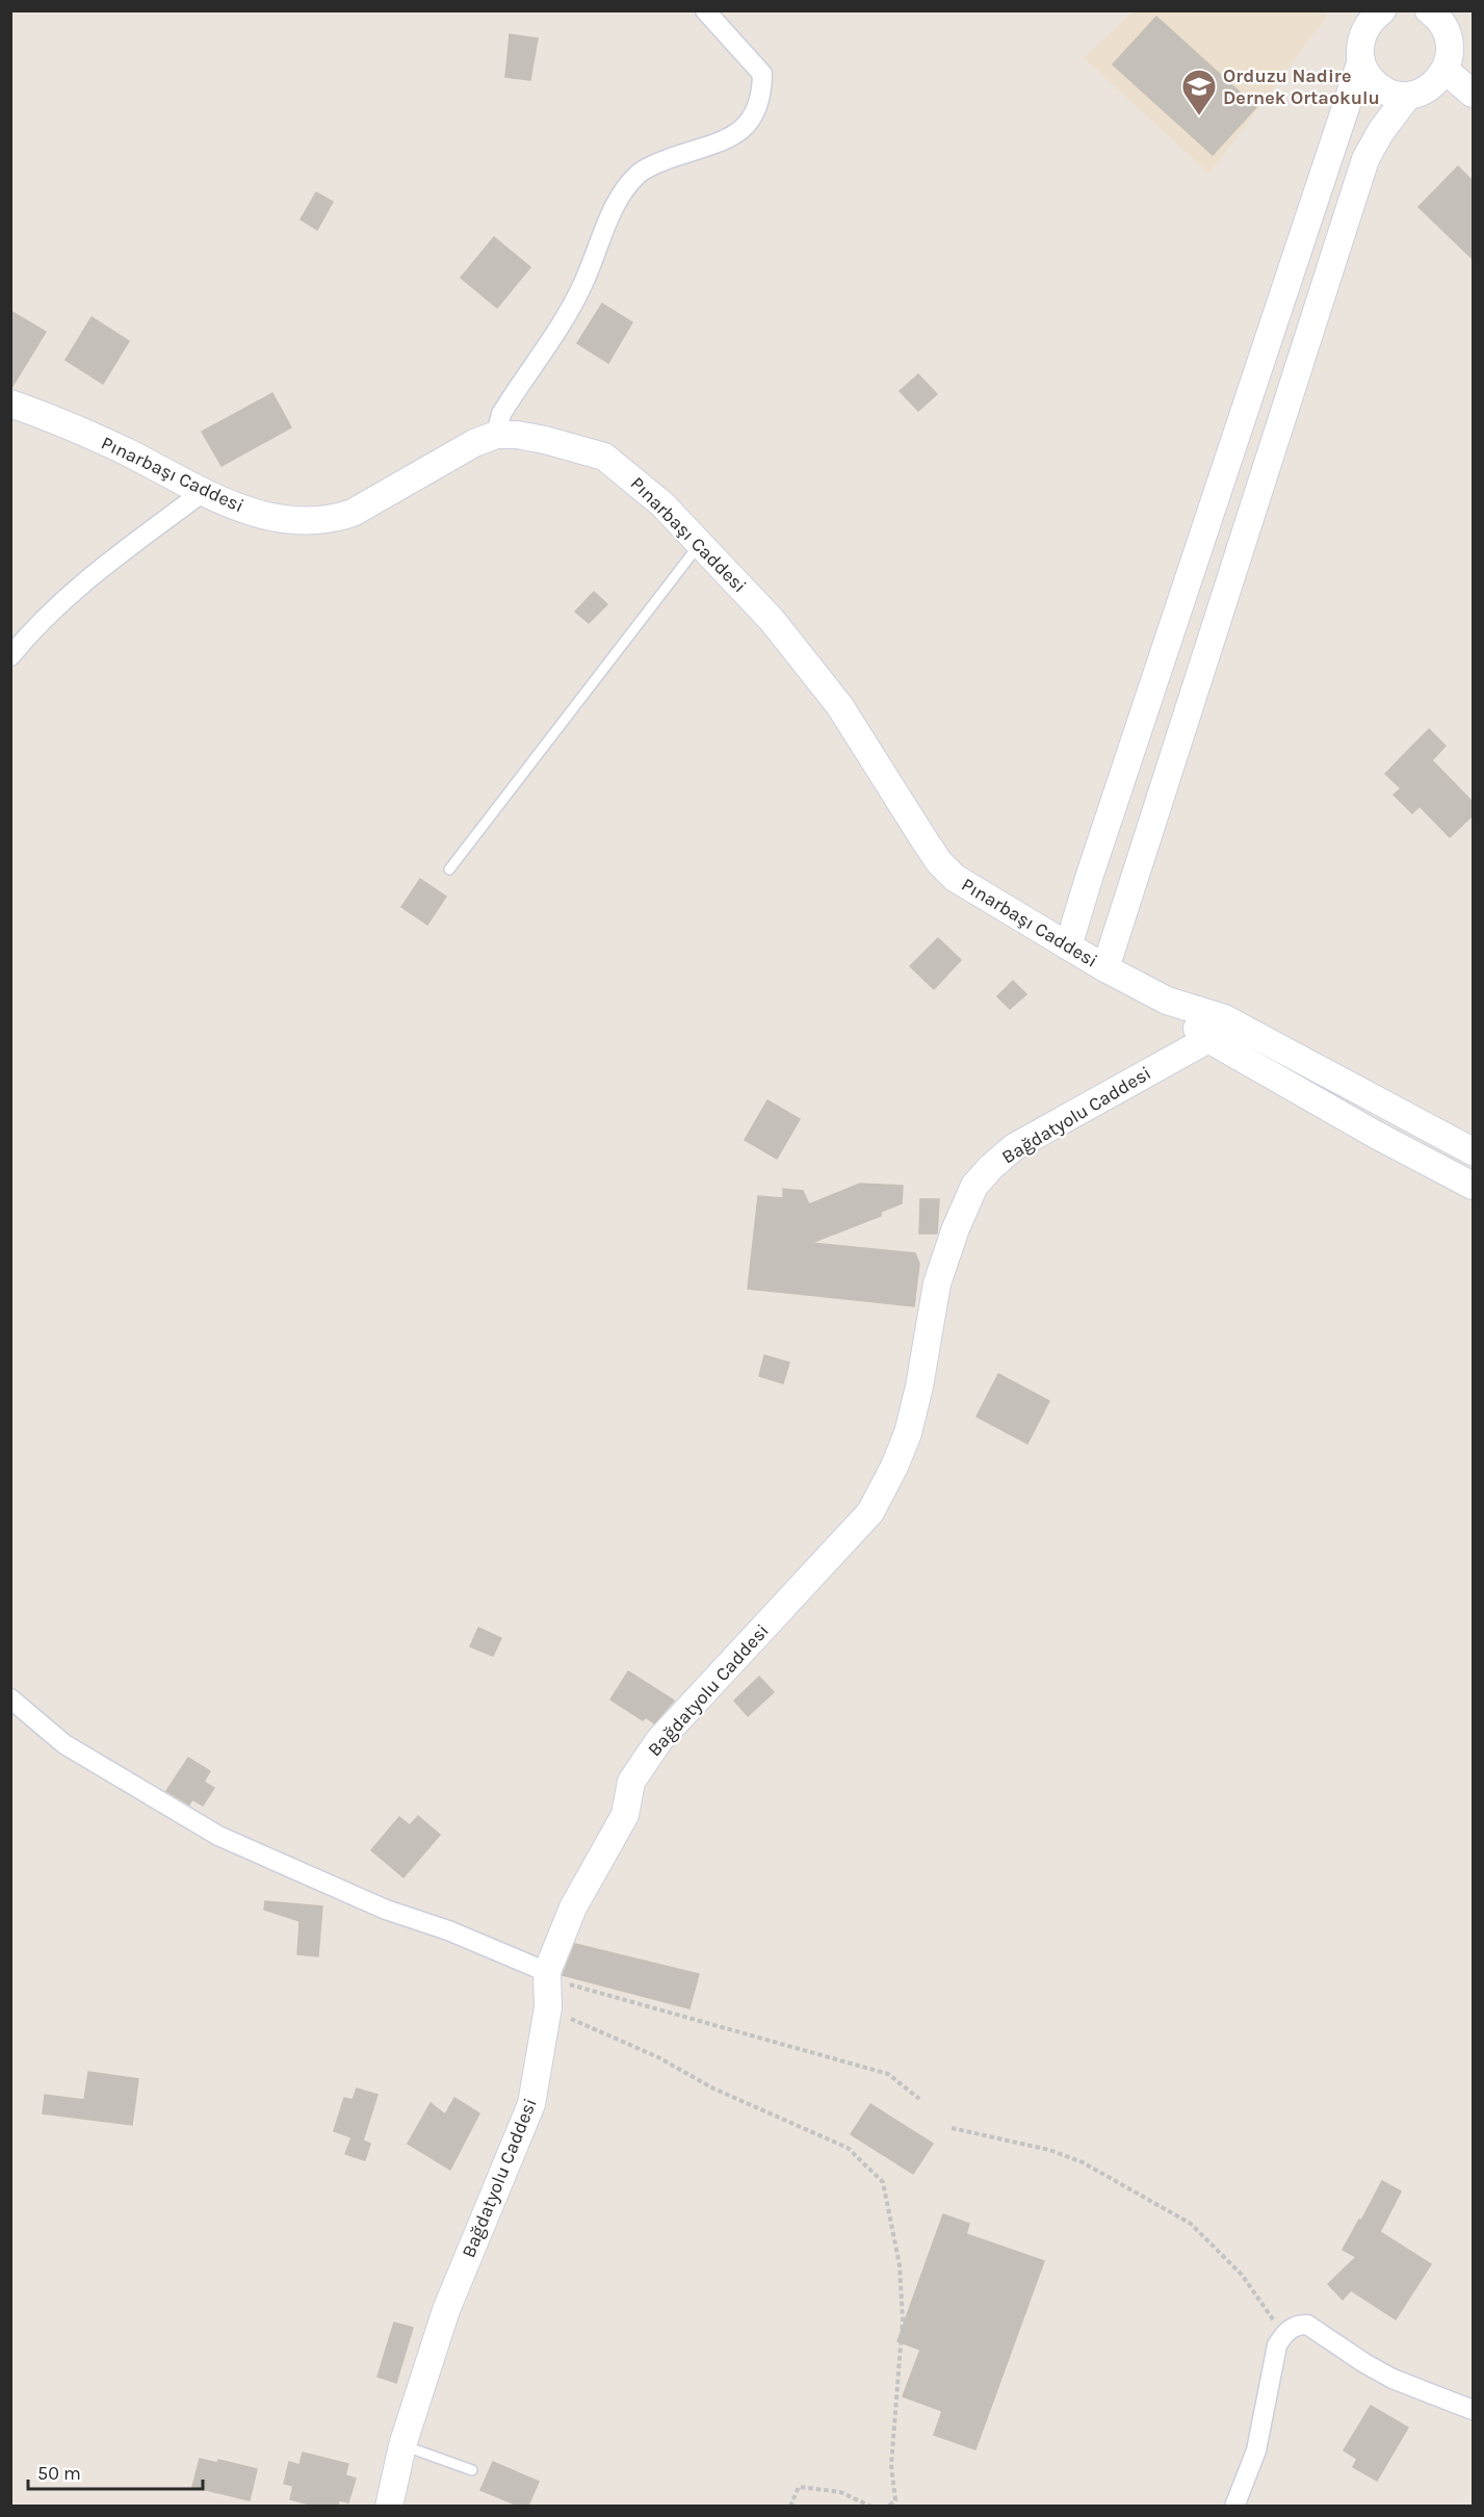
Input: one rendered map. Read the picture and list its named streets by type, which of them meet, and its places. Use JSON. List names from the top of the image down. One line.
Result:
{"streets":{"street":["Pınarbaşı Caddesi","Bağdatyolu Caddesi"]},"crossings":[["Pınarbaşı Caddesi","Bağdatyolu Caddesi"]],"places":{"school or university":["Orduzu Nadire Dernek Ortaokulu"]},"scale_bar":"50 m"}
